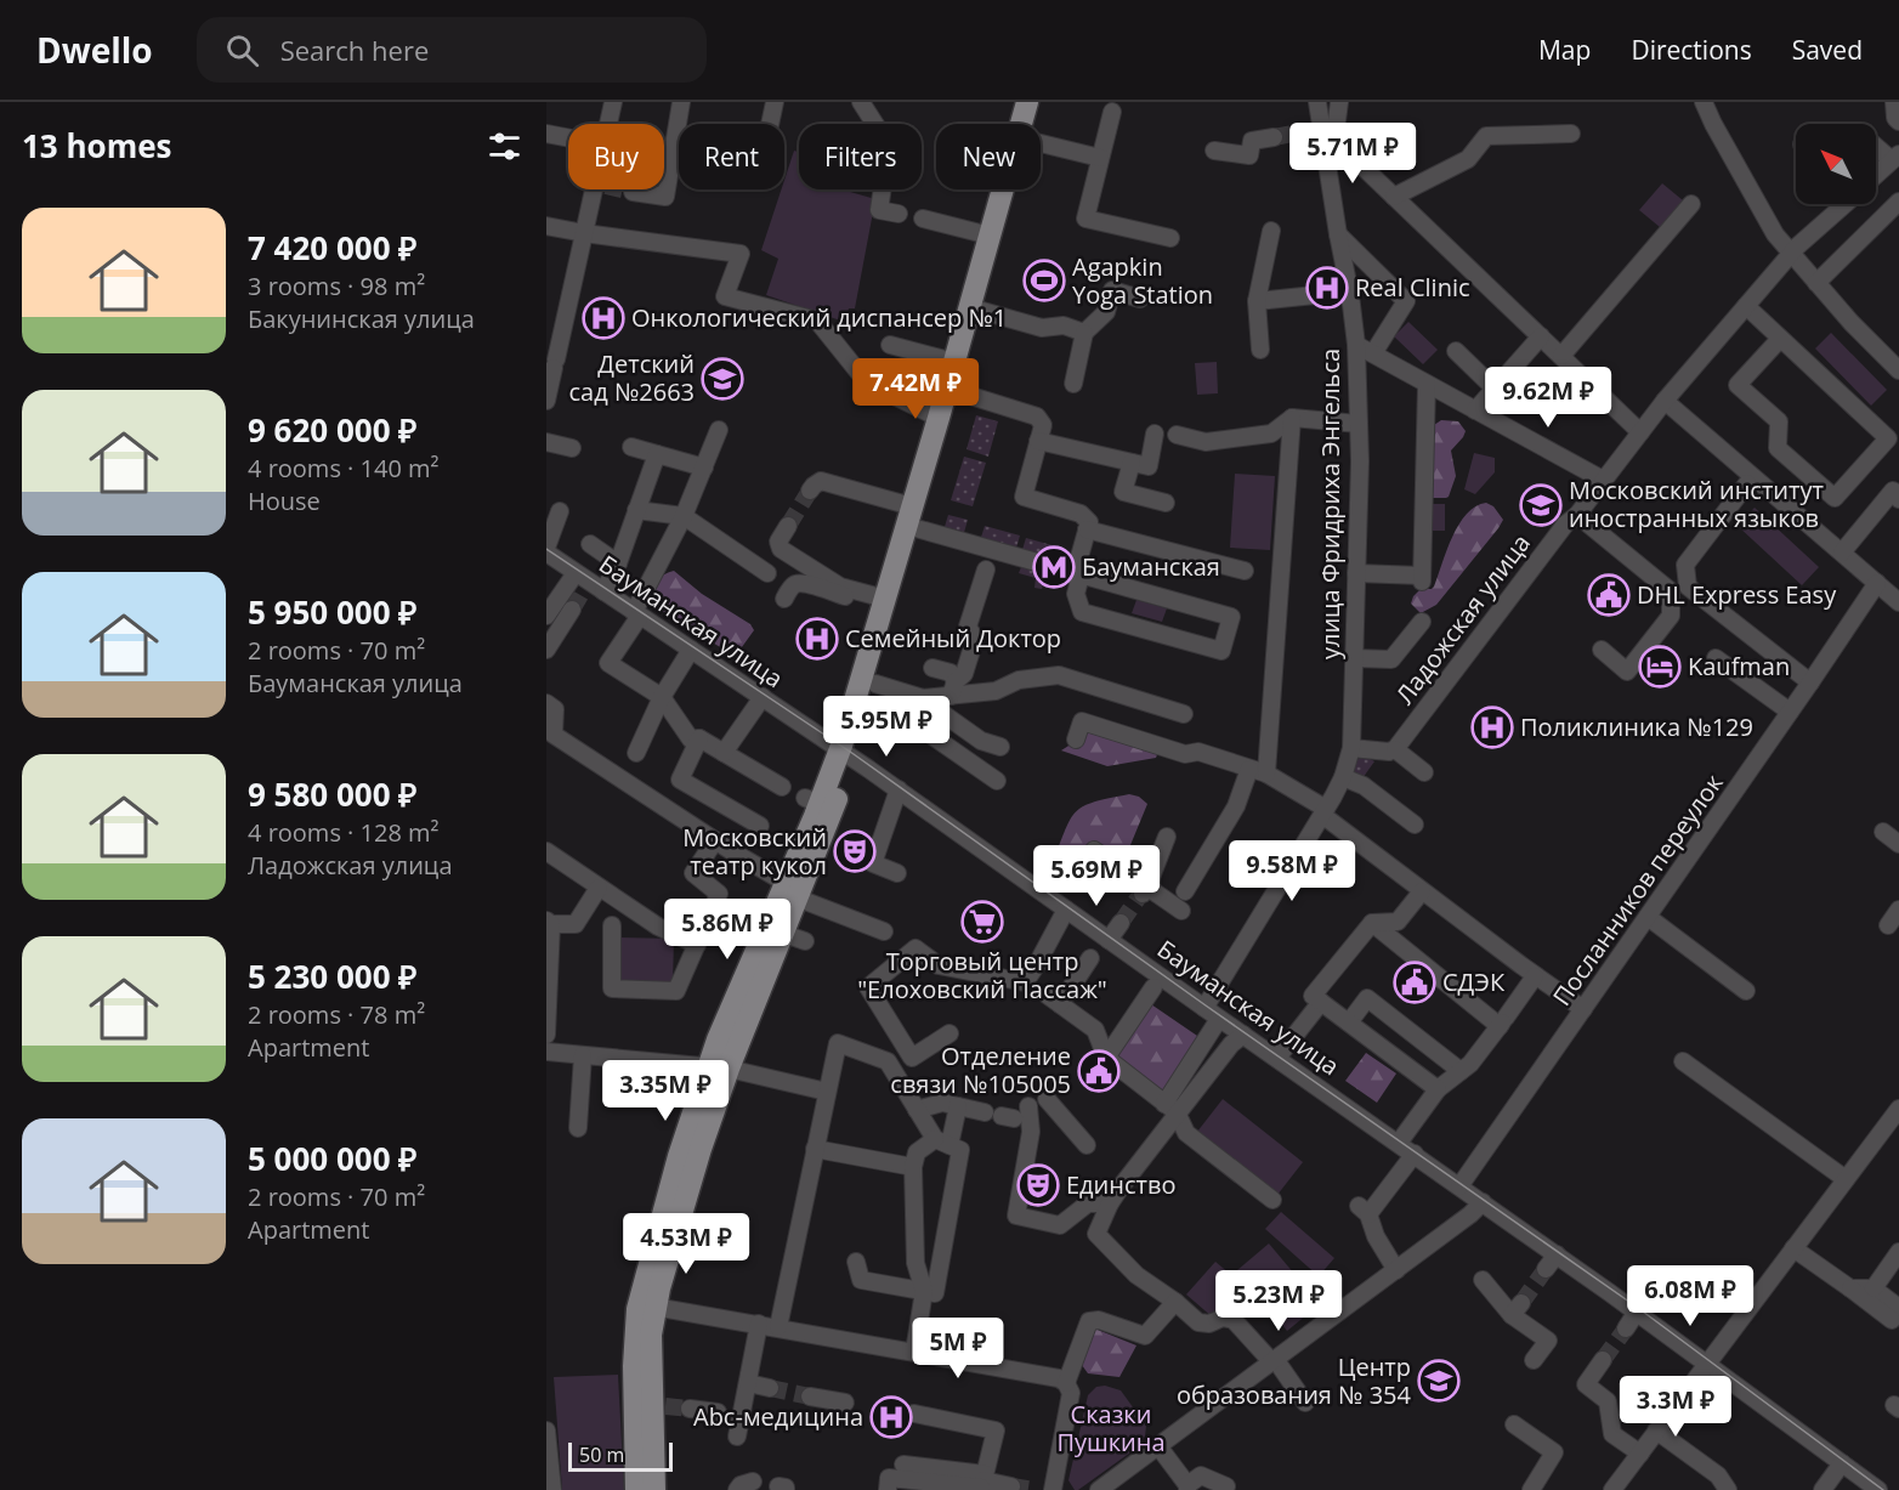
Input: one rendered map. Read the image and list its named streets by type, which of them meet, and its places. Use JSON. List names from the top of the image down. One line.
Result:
{"streets":{"street":["улица Фридриха Энгельса","Ладожская улица","Бауманская улица","Посланников переулок"]},"crossings":[["Бауманская улица","Посланников переулок"]],"parks":["Сказки Пушкина"],"places":{"sports":["Agapkin Yoga Station"],"hospital":["Real Clinic","Онкологический диспансер №1","Семейный Доктор","Поликлиника №129","Abc-медицина"],"school or university":["Детский сад №2663","Московский институт иностранных языков","Центр образования № 354"],"metro station":["Бауманская"],"public building":["DHL Express Easy","СДЭК","Отделение связи №105005"],"hotel":["Kaufman"],"theatre":["Московский театр кукол","Единство"],"supermarket":["Торговый центр \"Елоховский Пассаж\""]},"scale_bar":"50 m","north":"top left","page":{"header":"Dwello","search":"Search here","nav":["Map","Directions","Saved"],"heading":"13 homes","price":["5.71M ₽","7.42M ₽","9.62M ₽","5.95M ₽","9.58M ₽","5.69M ₽","5.86M ₽","3.35M ₽","4.53M ₽","6.08M ₽","5.23M ₽","5M ₽","3.3M ₽"],"chip":["Buy","Rent","Filters","New"],"list":[{"name":"7 420 000 ₽","note":"3 rooms · 98 m² · Бакунинская улица"},{"name":"9 620 000 ₽","note":"4 rooms · 140 m² · House"},{"name":"5 950 000 ₽","note":"2 rooms · 70 m² · Бауманская улица"},{"name":"9 580 000 ₽","note":"4 rooms · 128 m² · Ладожская улица"},{"name":"5 230 000 ₽","note":"2 rooms · 78 m² · Apartment"},{"name":"5 000 000 ₽","note":"2 rooms · 70 m² · Apartment"}],"scale":"50 m"}}
